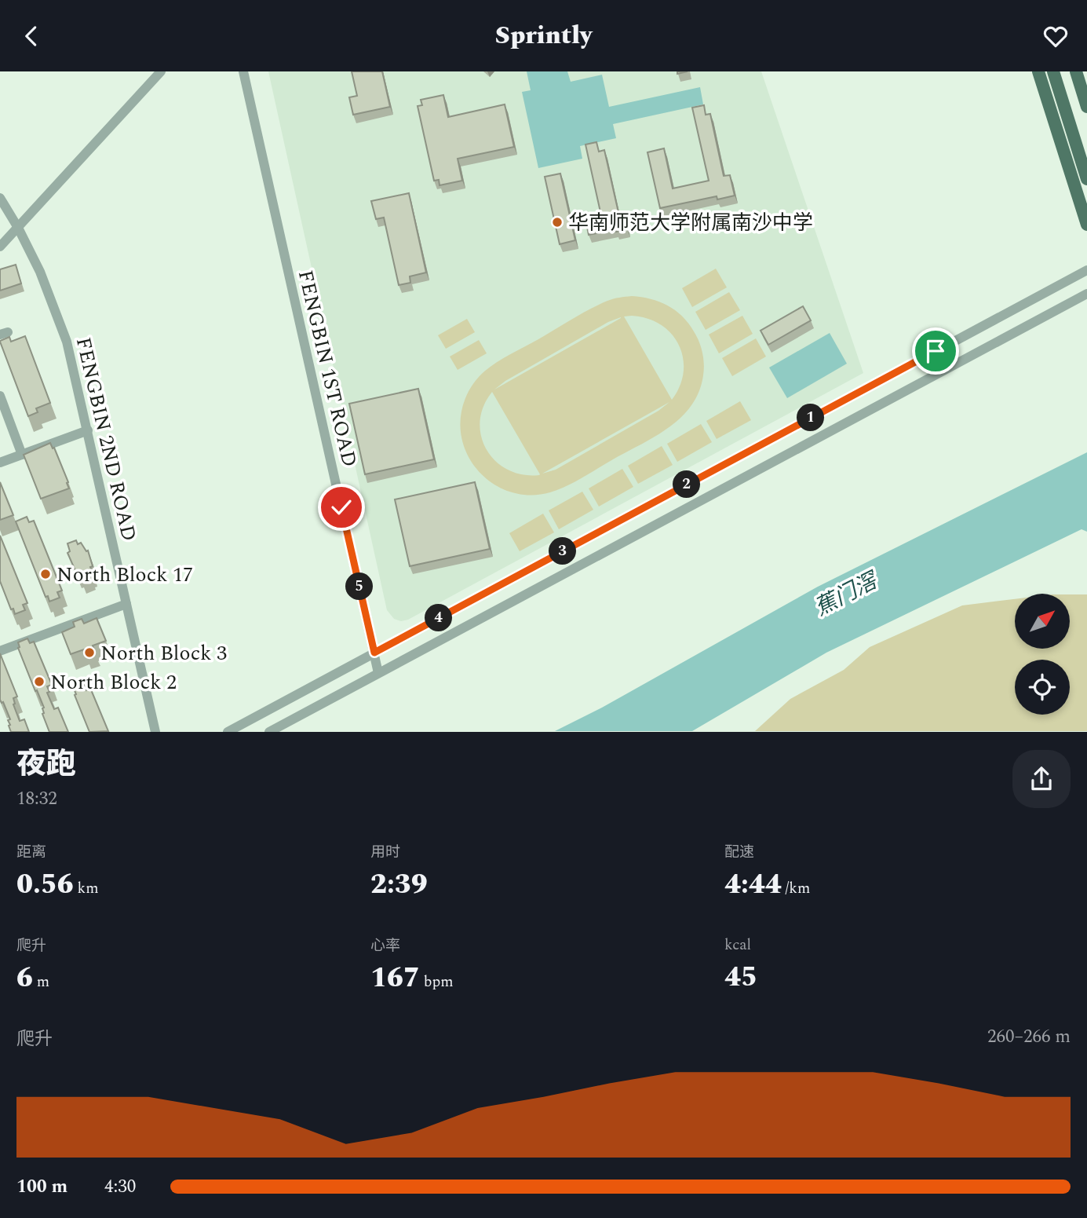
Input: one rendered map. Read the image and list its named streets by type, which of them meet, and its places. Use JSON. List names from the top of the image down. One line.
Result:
{"streets":{"street":["FENGBIN 1ST ROAD","FENGBIN 2ND ROAD"]},"water":["蕉门滘"],"places":["华南师范大学附属南沙中学","North Block 17","North Block 3","North Block 2"],"north":"top right","page":{"header":"Sprintly","pins":["1","2","3","5","4"],"heading":["夜跑","18:32"],"stats":[["距离","0.56 km"],["用时","2:39"],["配速","4:44 /km"],["爬升","6 m"],["心率","167 bpm"],["kcal","45"]],"chart":["爬升","260–266 m"],"list":[{"name":"100 m","note":"4:30"}]}}
